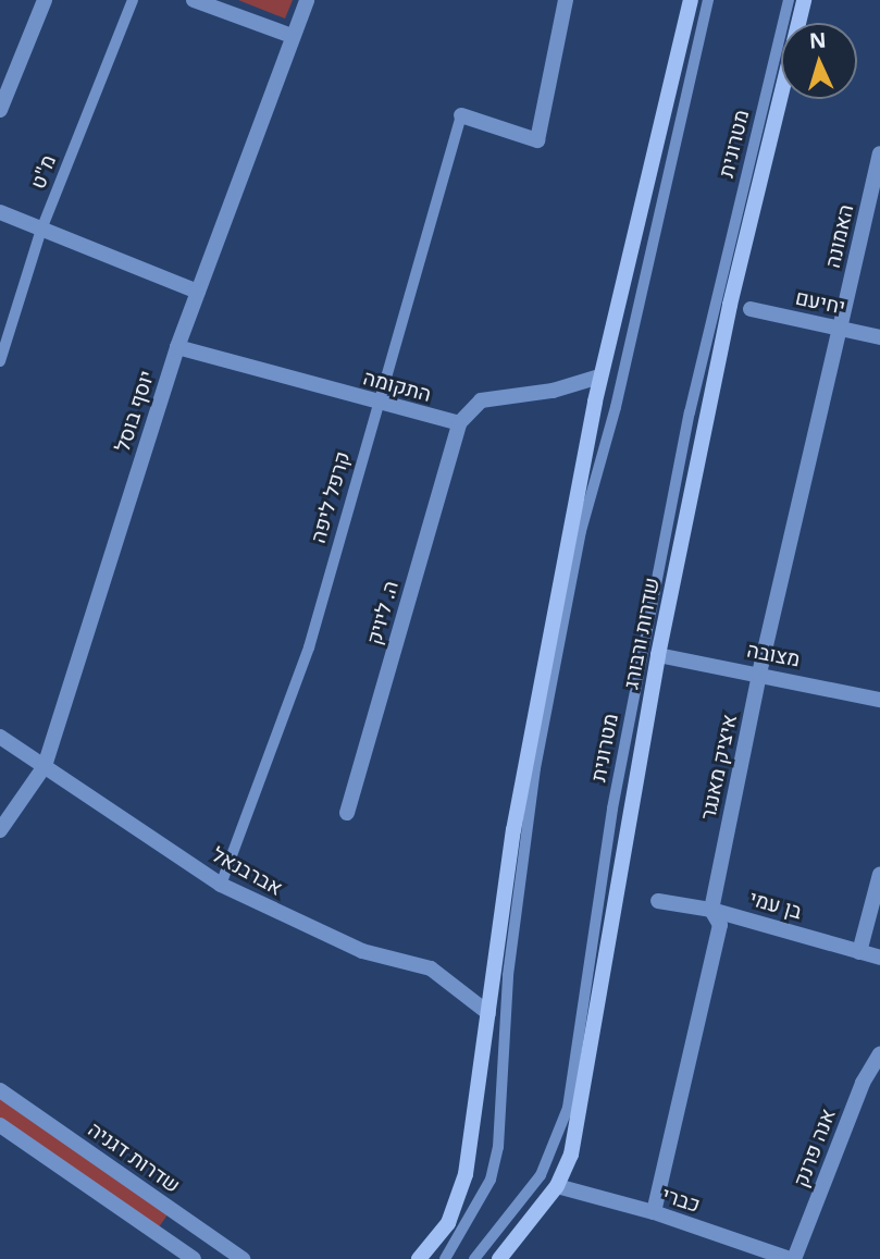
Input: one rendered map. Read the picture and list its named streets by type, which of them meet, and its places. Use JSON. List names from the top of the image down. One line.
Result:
{"streets":{"main road":["שדרות ורבורג"],"street":["האמונה","יחיעם","התקומה","יוסף בוסל","ה. ליויק","מצובה","איציק מאנגר","אברבנאל","בן עמי","אנה פרנק","שדרות דגניה","כברי"],"lane":["מטרונית","מ\"ט","קרפל ליפה"]},"crossings":[["האמונה","יחיעם"],["האמונה","איציק מאנגר"],["יחיעם","איציק מאנגר"],["התקומה","יוסף בוסל"],["התקומה","קרפל ליפה"],["התקומה","ה. ליויק"],["יוסף בוסל","אברבנאל"],["קרפל ליפה","אברבנאל"],["שדרות ורבורג","מצובה"],["שדרות ורבורג","כברי"],["מצובה","איציק מאנגר"],["איציק מאנגר","בן עמי"],["איציק מאנגר","כברי"],["אנה פרנק","כברי"]],"north":"top"}
